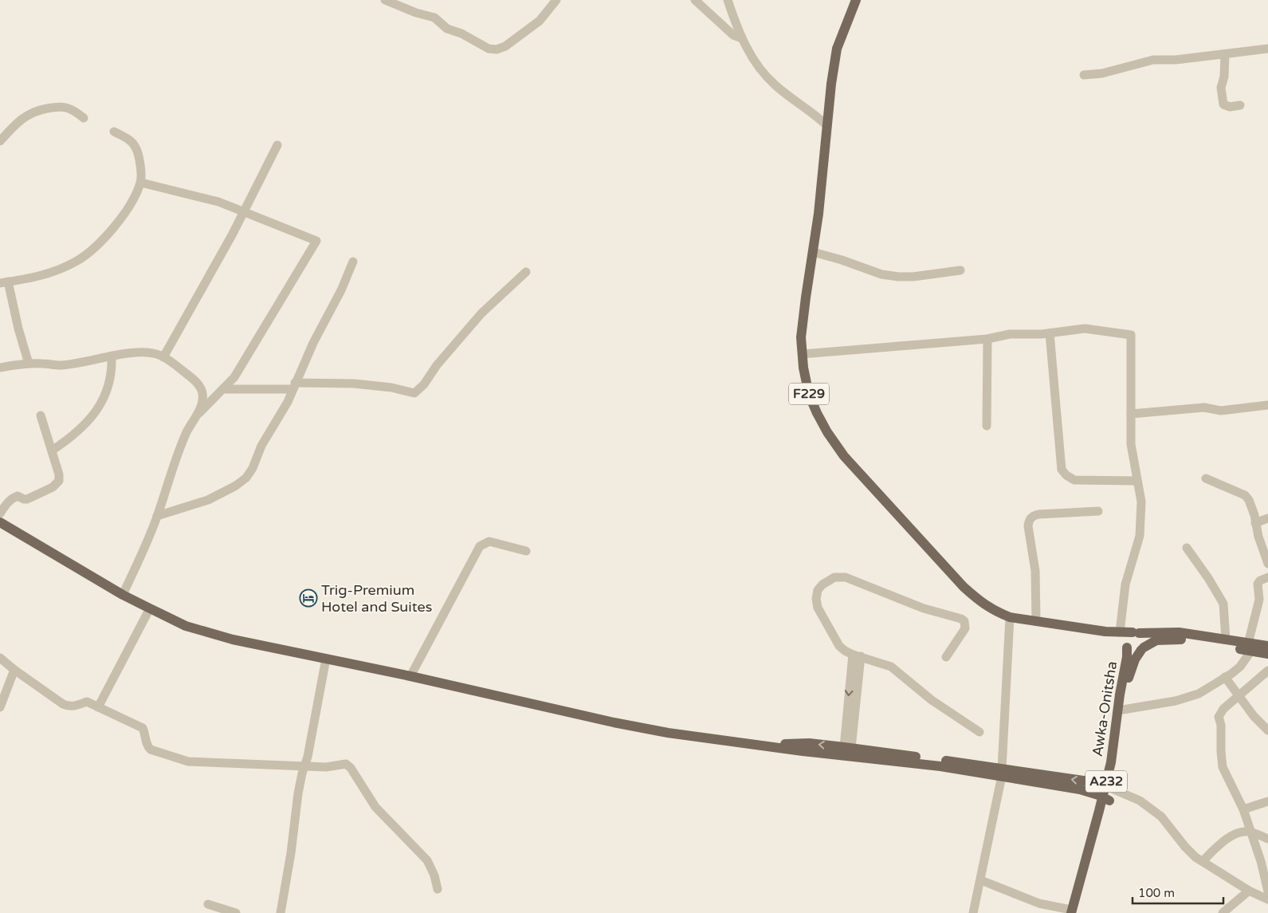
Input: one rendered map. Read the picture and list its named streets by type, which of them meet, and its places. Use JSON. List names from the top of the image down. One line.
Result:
{"streets":{"main road":["F229","Awka-Onitsha","A232"]},"crossings":[["F229","Awka-Onitsha"]],"places":{"hotel":["Trig-Premium Hotel and Suites"]},"scale_bar":"100 m"}
